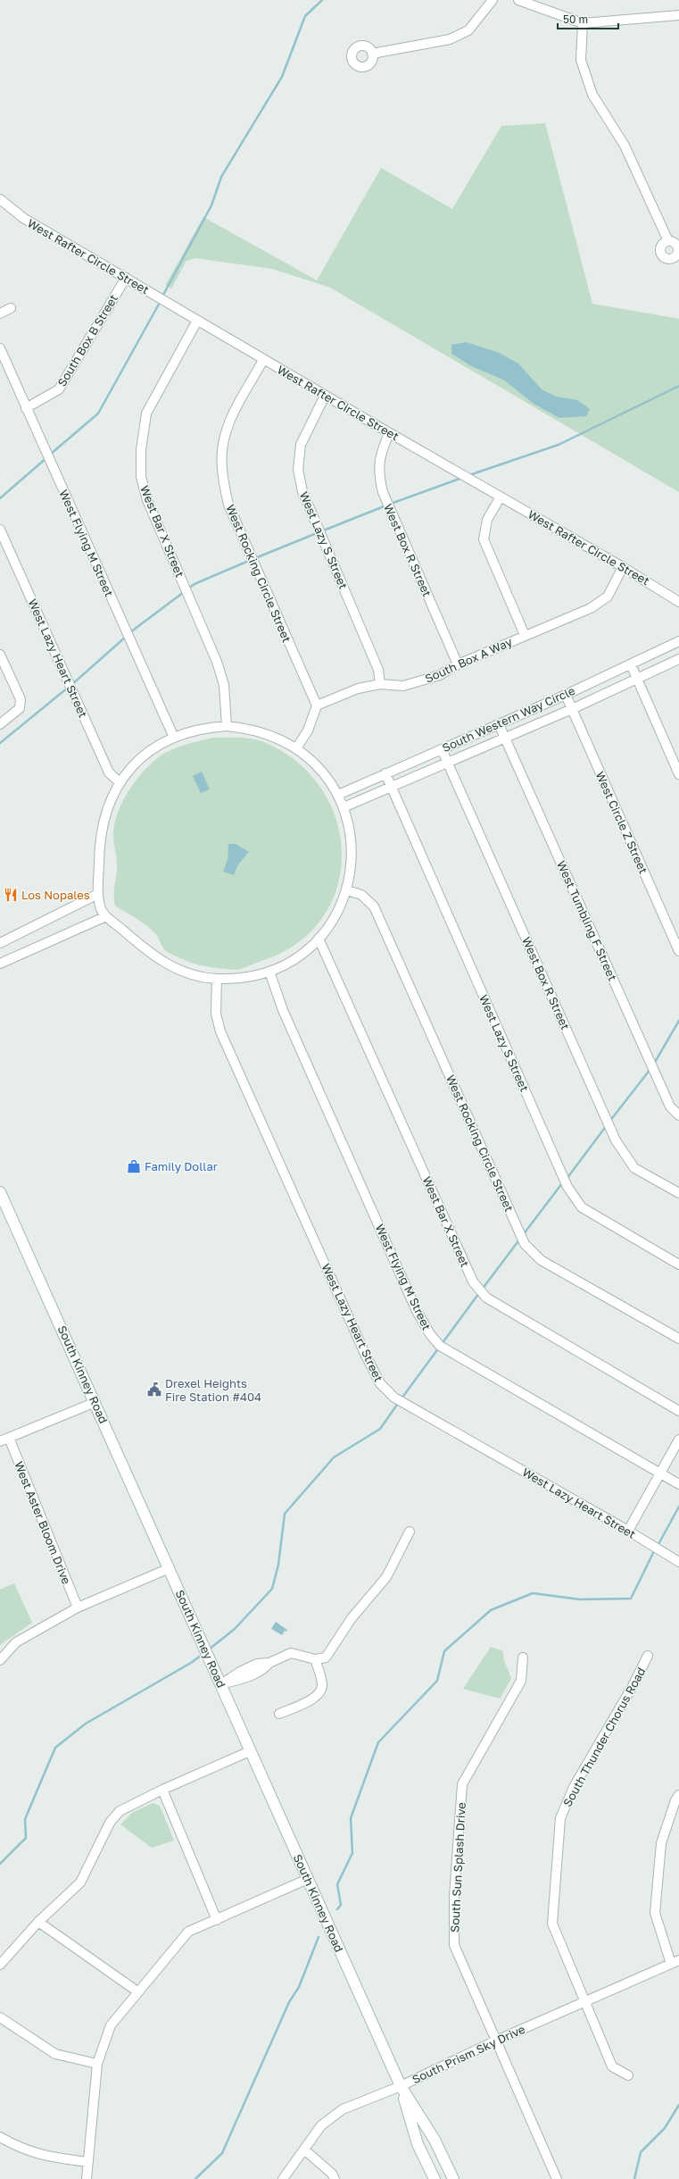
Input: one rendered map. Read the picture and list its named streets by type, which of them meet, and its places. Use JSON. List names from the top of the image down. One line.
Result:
{"streets":{"main road":["South Kinney Road"],"street":["West Rafter Circle Street","South Box B Street","West Bar X Street","West Lazy S Street","West Flying M Street","West Box R Street","West Rocking Circle Street","West Lazy Heart Street","South Box A Way","South Western Way Circle","West Circle Z Street","West Tumbling F Street","West Aster Bloom Drive","South Thunder Chorus Road","South Sun Splash Drive","South Prism Sky Drive"]},"crossings":[["West Rafter Circle Street","South Box B Street"],["West Rafter Circle Street","West Bar X Street"],["West Rafter Circle Street","West Lazy S Street"],["West Rafter Circle Street","West Box R Street"],["West Rafter Circle Street","West Rocking Circle Street"],["West Rafter Circle Street","South Box A Way"],["South Box B Street","West Flying M Street"],["West Lazy S Street","South Box A Way"],["West Lazy S Street","South Western Way Circle"],["West Box R Street","South Box A Way"],["West Box R Street","South Western Way Circle"],["West Rocking Circle Street","South Box A Way"],["South Western Way Circle","West Circle Z Street"],["South Western Way Circle","West Tumbling F Street"],["South Kinney Road","South Prism Sky Drive"],["South Thunder Chorus Road","South Prism Sky Drive"],["South Sun Splash Drive","South Prism Sky Drive"]],"places":{"restaurant":["Los Nopales"],"shop":["Family Dollar"],"public building":["Drexel Heights Fire Station #404"]},"scale_bar":"50 m"}
